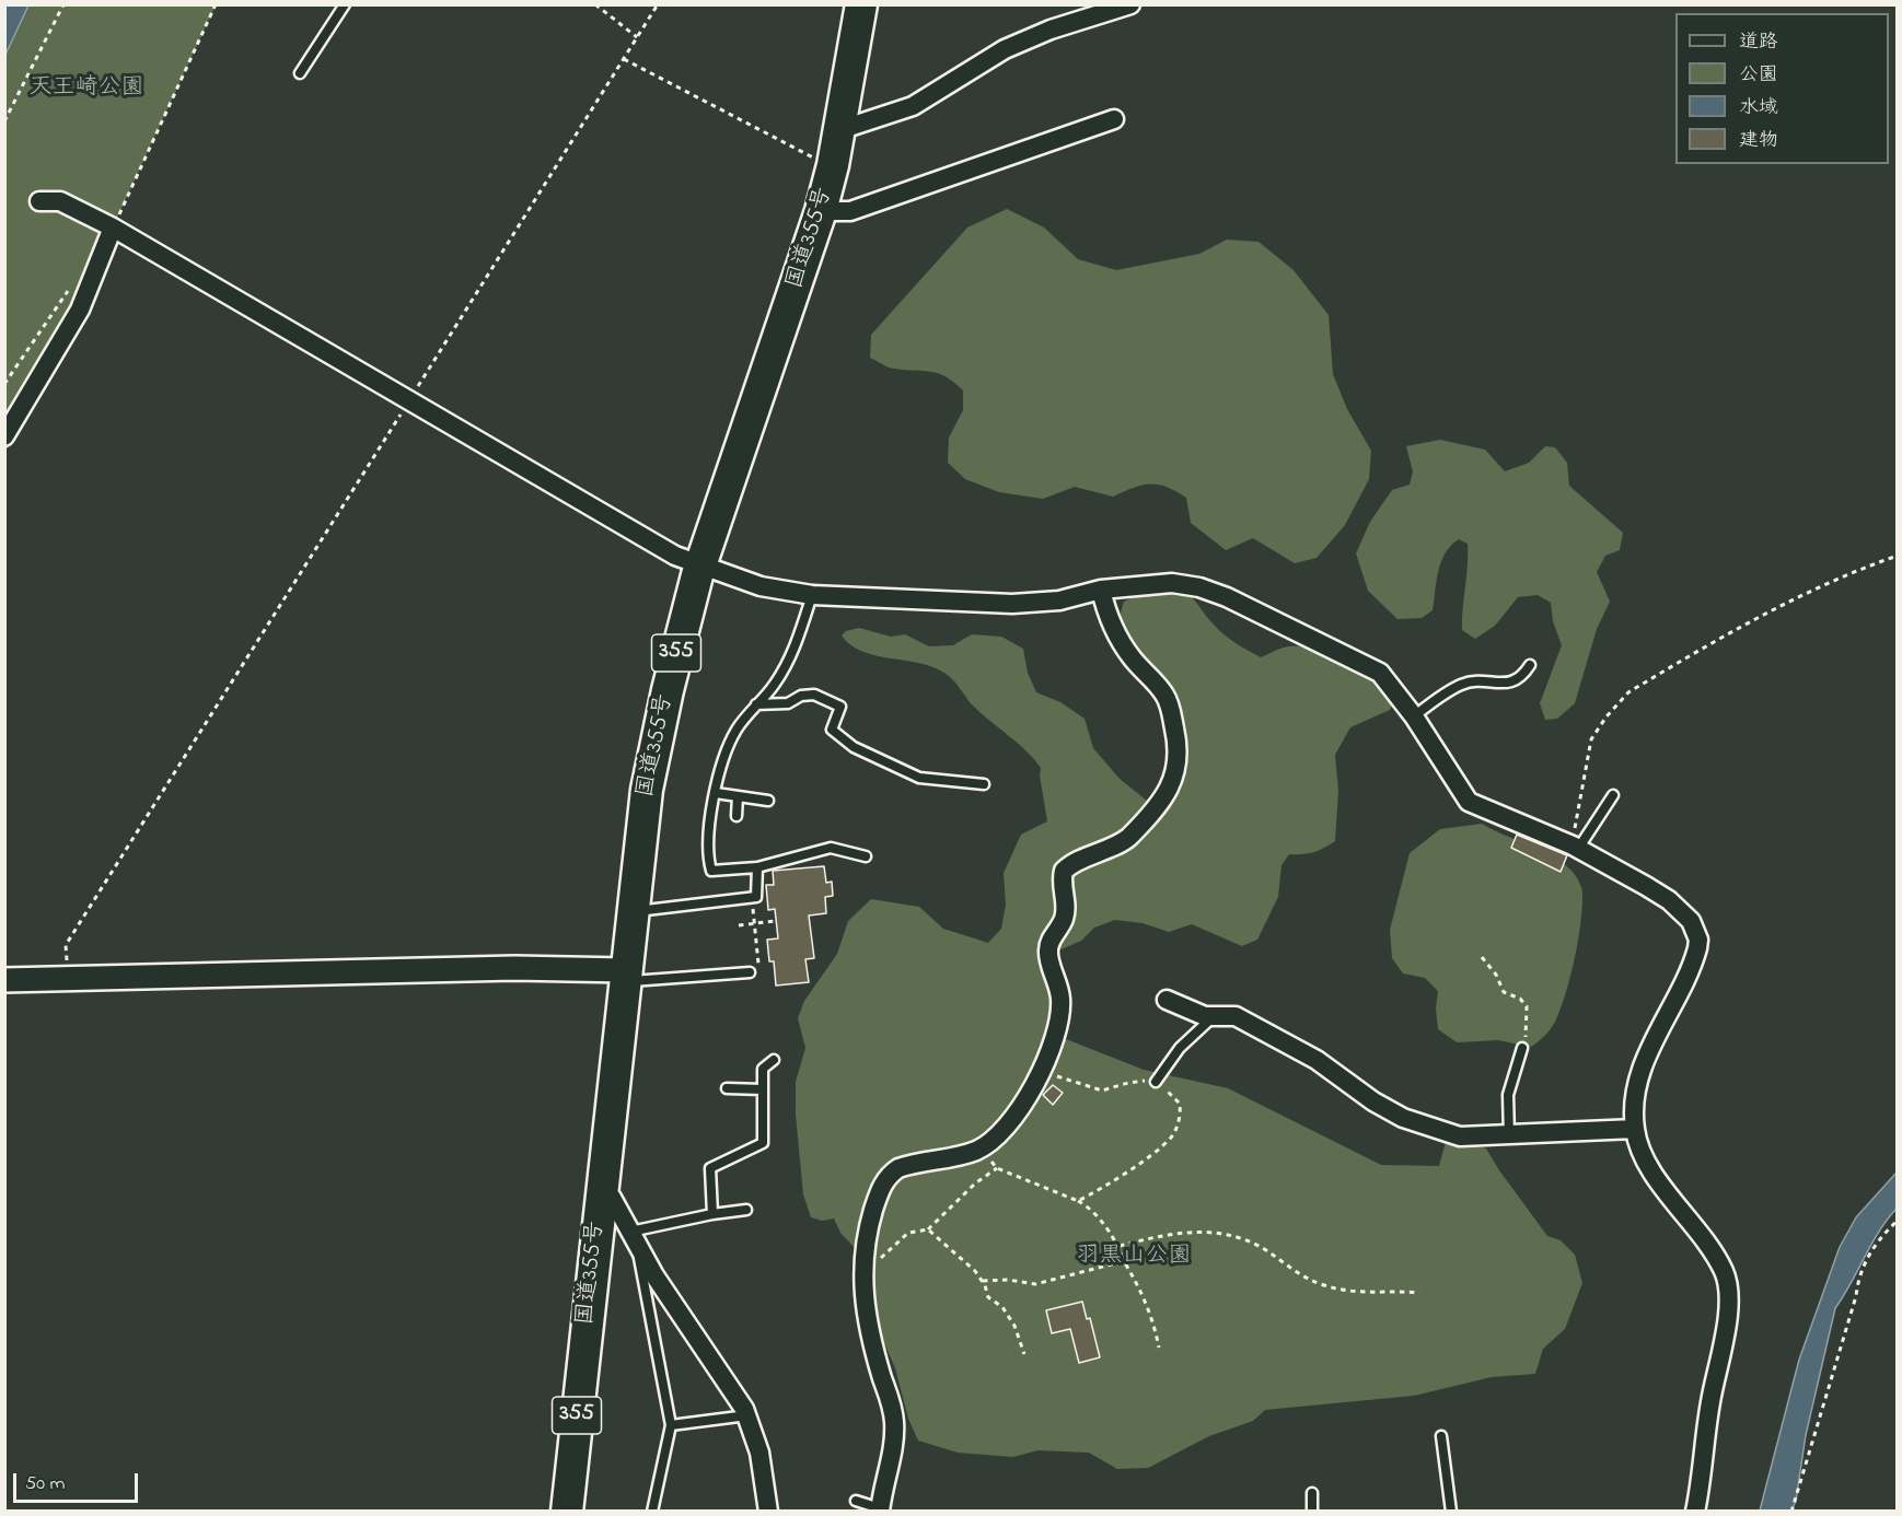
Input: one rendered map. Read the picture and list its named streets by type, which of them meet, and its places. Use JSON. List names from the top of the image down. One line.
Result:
{"streets":{"highway":["国道355号","355"]},"parks":["天王崎公園","羽黒山公園"],"legend":["道路","公園","水域","建物"],"scale_bar":"50 m"}
